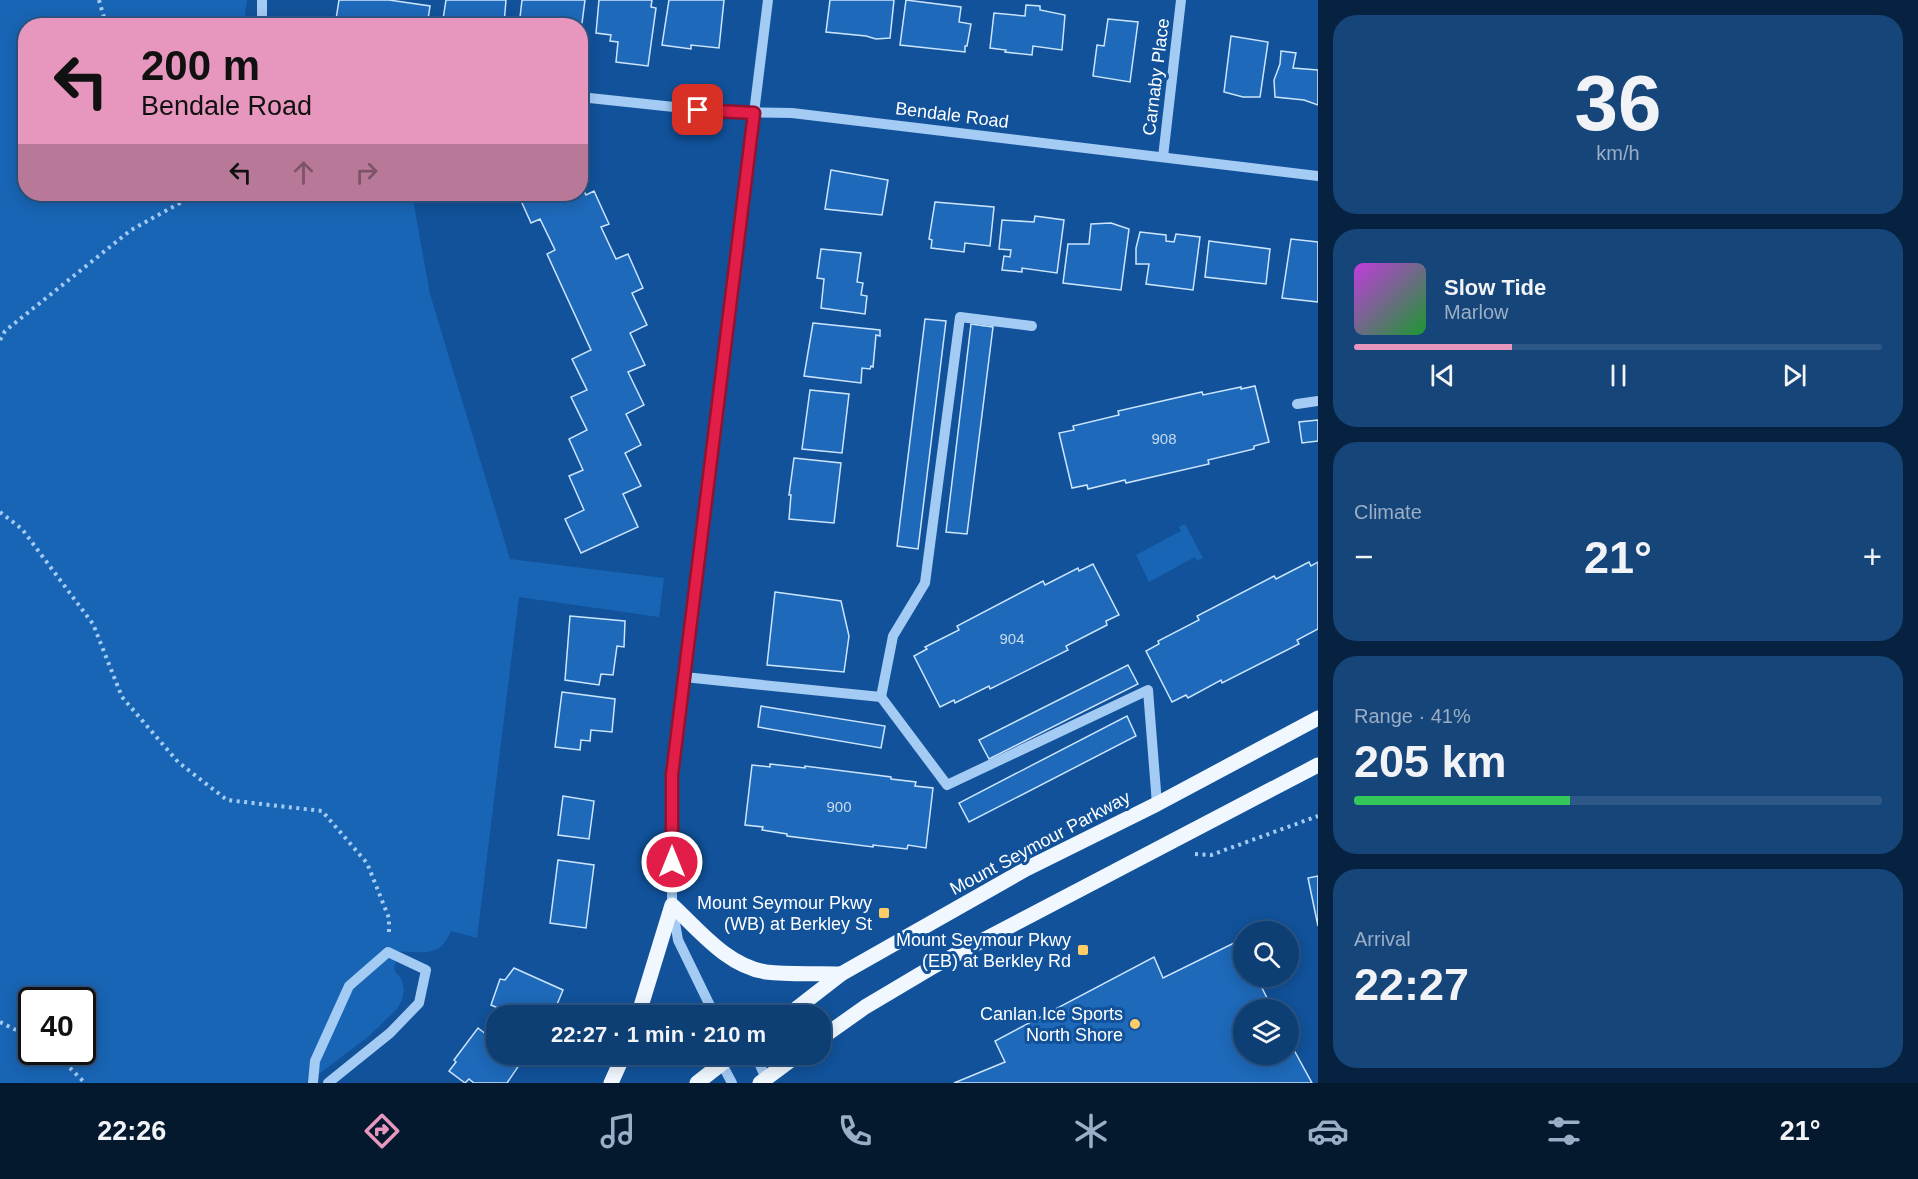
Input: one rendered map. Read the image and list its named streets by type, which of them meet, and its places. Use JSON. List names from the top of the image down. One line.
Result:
{"streets":{"main road":["Mount Seymour Parkway"],"street":["Carnaby Place","Bendale Road"]},"crossings":[["Carnaby Place","Bendale Road"]],"places":{"transit":["Mount Seymour Pkwy (WB) at Berkley St","Mount Seymour Pkwy (EB) at Berkley Rd"],"other":["Canlan Ice Sports North Shore"]},"house_numbers":["908","904","900"],"page":{"tile":[["36","km/h"],"Climate",["Range · 41%","205 km"],["Arrival","22:27"]],"turn":["200 m","Bendale Road"],"song":["Slow Tide","Marlow"],"heat":["−","21°","+"],"limit":"40","trip":"22:27 · 1 min · 210 m","tabs":["22:26","21°"]}}
